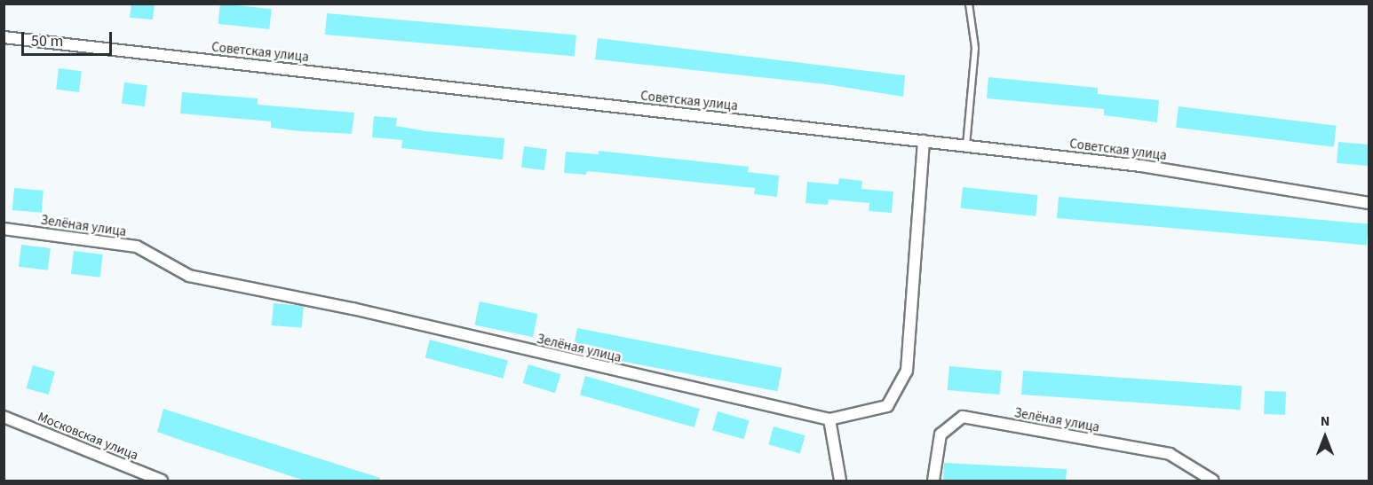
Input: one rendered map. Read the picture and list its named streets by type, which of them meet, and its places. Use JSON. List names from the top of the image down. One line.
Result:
{"streets":{"street":["Советская улица","Зелёная улица","Московская улица"]},"crossings":[["Советская улица","Зелёная улица"]],"scale_bar":"50 m","north":"top"}
